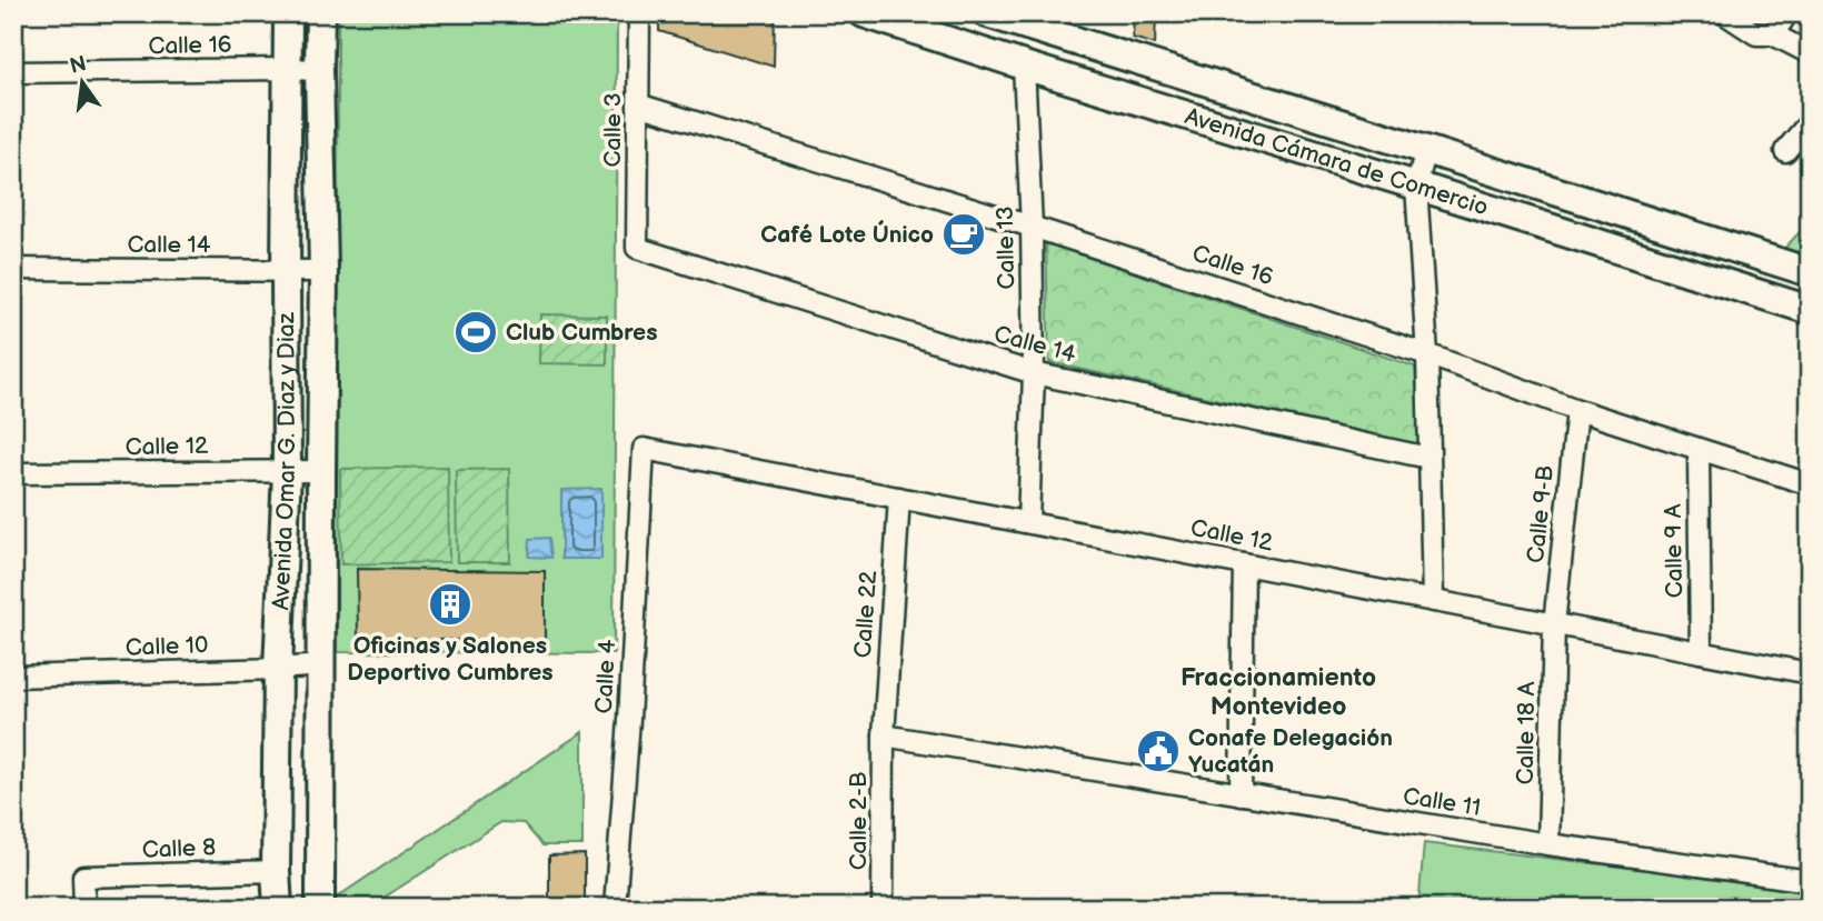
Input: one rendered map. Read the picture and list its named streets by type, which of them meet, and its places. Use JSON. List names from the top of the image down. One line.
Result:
{"streets":{"street":["Calle 16","Calle 3","Avenida Cámara de Comercio","Calle 14","Calle 13","Calle 12","Avenida Omar G. Diaz y Diaz","Calle 9-B","Calle 9 A","Calle 22","Calle 10","Calle 4","Calle 18 A","Calle 11","Calle 2-B","Calle 8"]},"crossings":[["Calle 16","Calle 3"],["Calle 16","Calle 13"],["Calle 16","Avenida Omar G. Diaz y Diaz"],["Calle 16","Calle 9-B"],["Calle 16","Calle 9 A"],["Calle 3","Calle 14"],["Avenida Cámara de Comercio","Calle 13"],["Calle 14","Calle 13"],["Calle 14","Avenida Omar G. Diaz y Diaz"],["Calle 13","Calle 12"],["Calle 12","Avenida Omar G. Diaz y Diaz"],["Calle 12","Calle 9-B"],["Calle 12","Calle 9 A"],["Calle 12","Calle 22"],["Calle 12","Calle 4"],["Calle 12","Calle 18 A"],["Avenida Omar G. Diaz y Diaz","Calle 10"],["Avenida Omar G. Diaz y Diaz","Calle 8"],["Calle 9-B","Calle 18 A"],["Calle 22","Calle 11"],["Calle 22","Calle 2-B"],["Calle 18 A","Calle 11"],["Calle 11","Calle 2-B"]],"districts":["Fraccionamiento Montevideo"],"places":{"cafe":["Café Lote Único"],"sports":["Club Cumbres"],"building":["Oficinas y Salones Deportivo Cumbres"],"public building":["Conafe Delegación Yucatán"]},"north":"top"}
